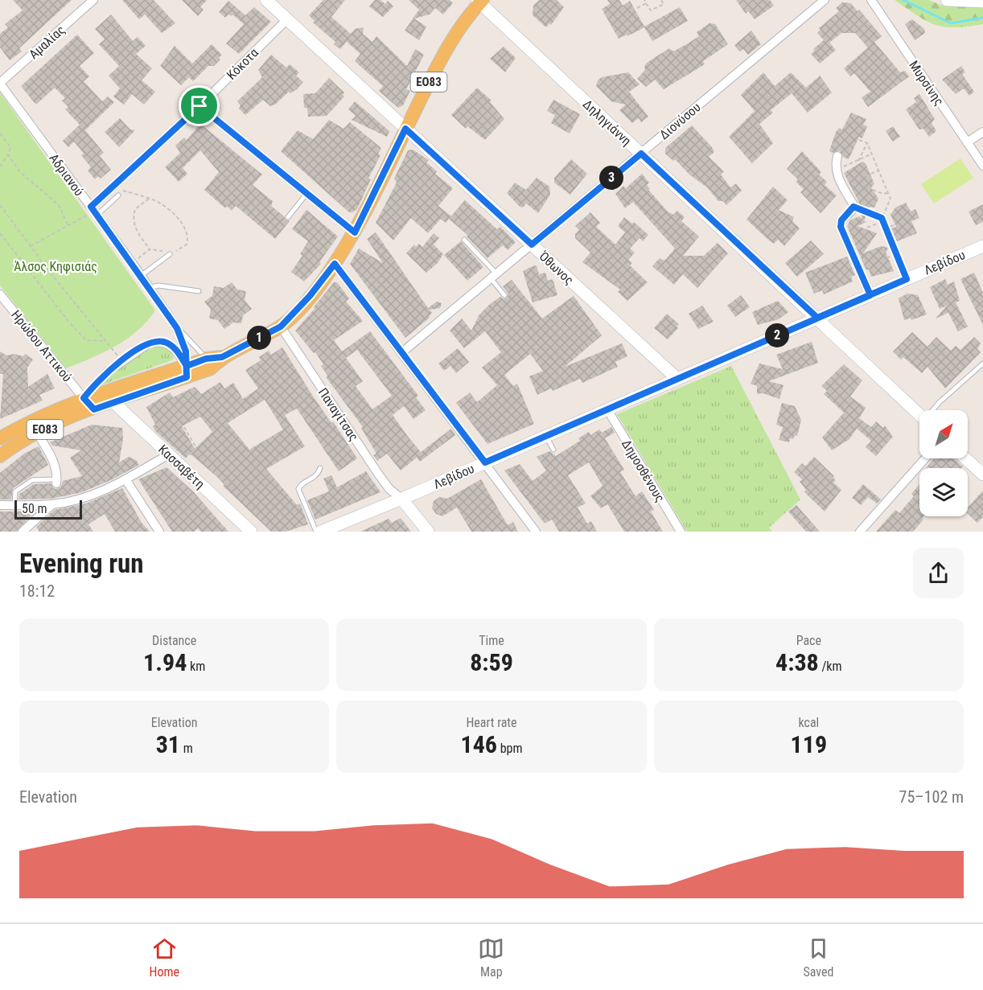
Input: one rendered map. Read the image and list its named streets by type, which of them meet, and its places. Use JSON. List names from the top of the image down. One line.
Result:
{"streets":{"main road":["ΕΟ83"],"street":["Αμαλίας","Κόκοτα","Μυρσίνης","Διονύσου","Δηληγιάννη","Αδριανού","Λεβίδου","Όθωνος","Ηρώδου Αττικού","Παναγίτσας","Κασσαβέτη","Δημοσθένους"]},"crossings":[["Αμαλίας","Αδριανού"],["Κόκοτα","Αδριανού"],["Κόκοτα","Όθωνος"],["ΕΟ83","Δηληγιάννη"],["ΕΟ83","Αδριανού"],["ΕΟ83","Όθωνος"],["ΕΟ83","Ηρώδου Αττικού"],["ΕΟ83","Παναγίτσας"],["ΕΟ83","Κασσαβέτη"],["Διονύσου","Δηληγιάννη"],["Διονύσου","Όθωνος"],["Δηληγιάννη","Λεβίδου"],["Λεβίδου","Όθωνος"],["Λεβίδου","Παναγίτσας"],["Λεβίδου","Δημοσθένους"]],"parks":["Άλσος Κηφισιάς"],"scale_bar":"50 m","north":"top right","page":{"pins":["3","2","1"],"scale":"50 m","heading":["Evening run","18:12"],"stats":[["Distance","1.94 km"],["Time","8:59"],["Pace","4:38 /km"],["Elevation","31 m"],["Heart rate","146 bpm"],["kcal","119"]],"chart":["Elevation","75–102 m"],"tabs":["Home","Map","Saved"]}}
